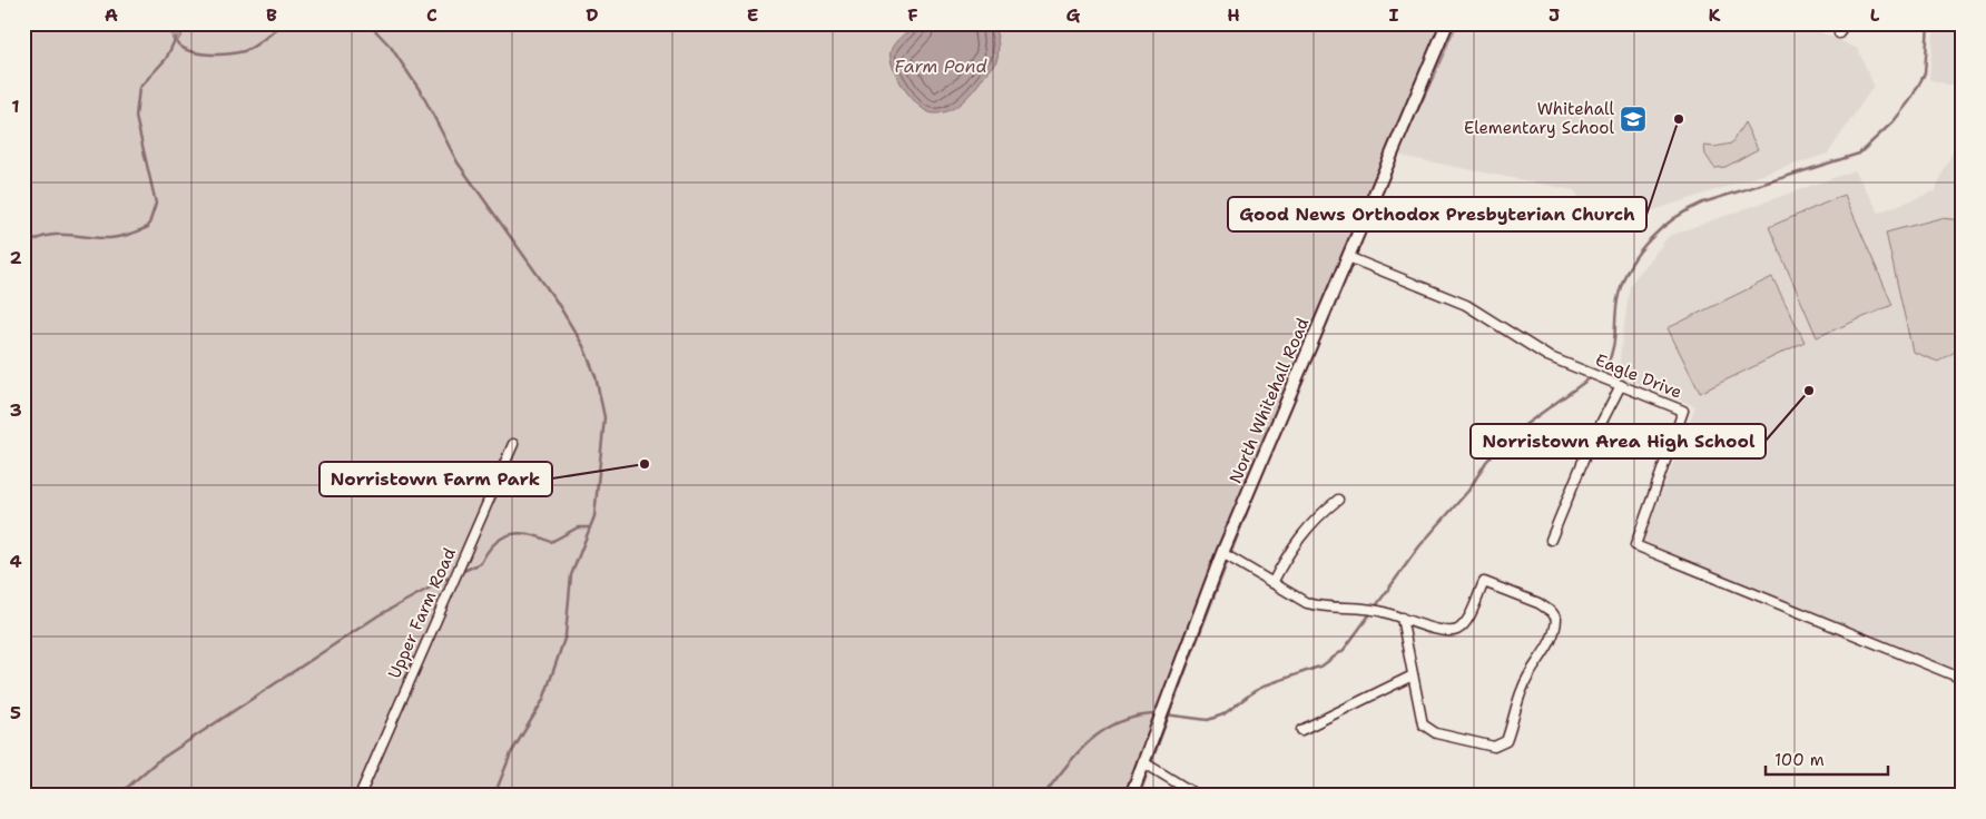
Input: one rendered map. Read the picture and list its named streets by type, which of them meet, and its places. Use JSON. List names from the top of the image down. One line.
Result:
{"streets":{"main road":["North Whitehall Road"],"street":["Eagle Drive","Upper Farm Road"]},"crossings":[["Eagle Drive","North Whitehall Road"]],"water":["Farm Pond"],"places":{"school or university":["Whitehall Elementary School"],"other":["Good News Orthodox Presbyterian Church","Norristown Area High School","Norristown Farm Park"]},"scale_bar":"100 m","grid":{"columns":["A","B","C","D","E","F","G","H","I","J","K","L"],"rows":["1","2","3","4","5"]}}
